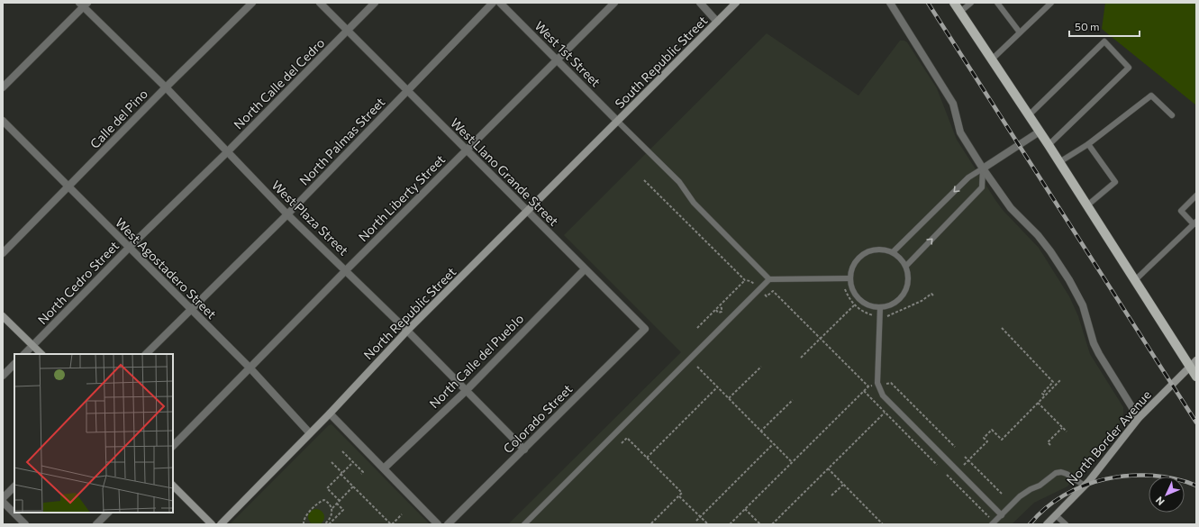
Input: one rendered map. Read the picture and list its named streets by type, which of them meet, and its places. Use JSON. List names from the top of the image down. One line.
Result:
{"streets":{"street":["West 1st Street","South Republic Street","North Calle del Cedro","Calle del Pino","North Palmas Street","West Llano Grande Street","North Liberty Street","West Plaza Street","West Agostadero Street","North Cedro Street","North Republic Street","North Calle del Pueblo","Colorado Street","North Border Avenue"]},"crossings":[["West 1st Street","South Republic Street"],["West 1st Street","North Liberty Street"],["West 1st Street","North Republic Street"],["South Republic Street","North Republic Street"],["North Calle del Cedro","West Llano Grande Street"],["North Calle del Cedro","West Plaza Street"],["North Calle del Cedro","North Cedro Street"],["Calle del Pino","West Plaza Street"],["Calle del Pino","West Agostadero Street"],["North Palmas Street","West Llano Grande Street"],["North Palmas Street","West Plaza Street"],["North Palmas Street","West Agostadero Street"],["West Llano Grande Street","North Liberty Street"],["West Llano Grande Street","North Republic Street"],["West Llano Grande Street","North Calle del Pueblo"],["West Llano Grande Street","Colorado Street"],["North Liberty Street","West Plaza Street"],["North Liberty Street","West Agostadero Street"],["West Plaza Street","North Cedro Street"],["West Plaza Street","North Republic Street"],["West Plaza Street","North Calle del Pueblo"],["West Plaza Street","Colorado Street"],["West Agostadero Street","North Cedro Street"],["West Agostadero Street","North Republic Street"]],"scale_bar":"50 m","north":"bottom left"}
